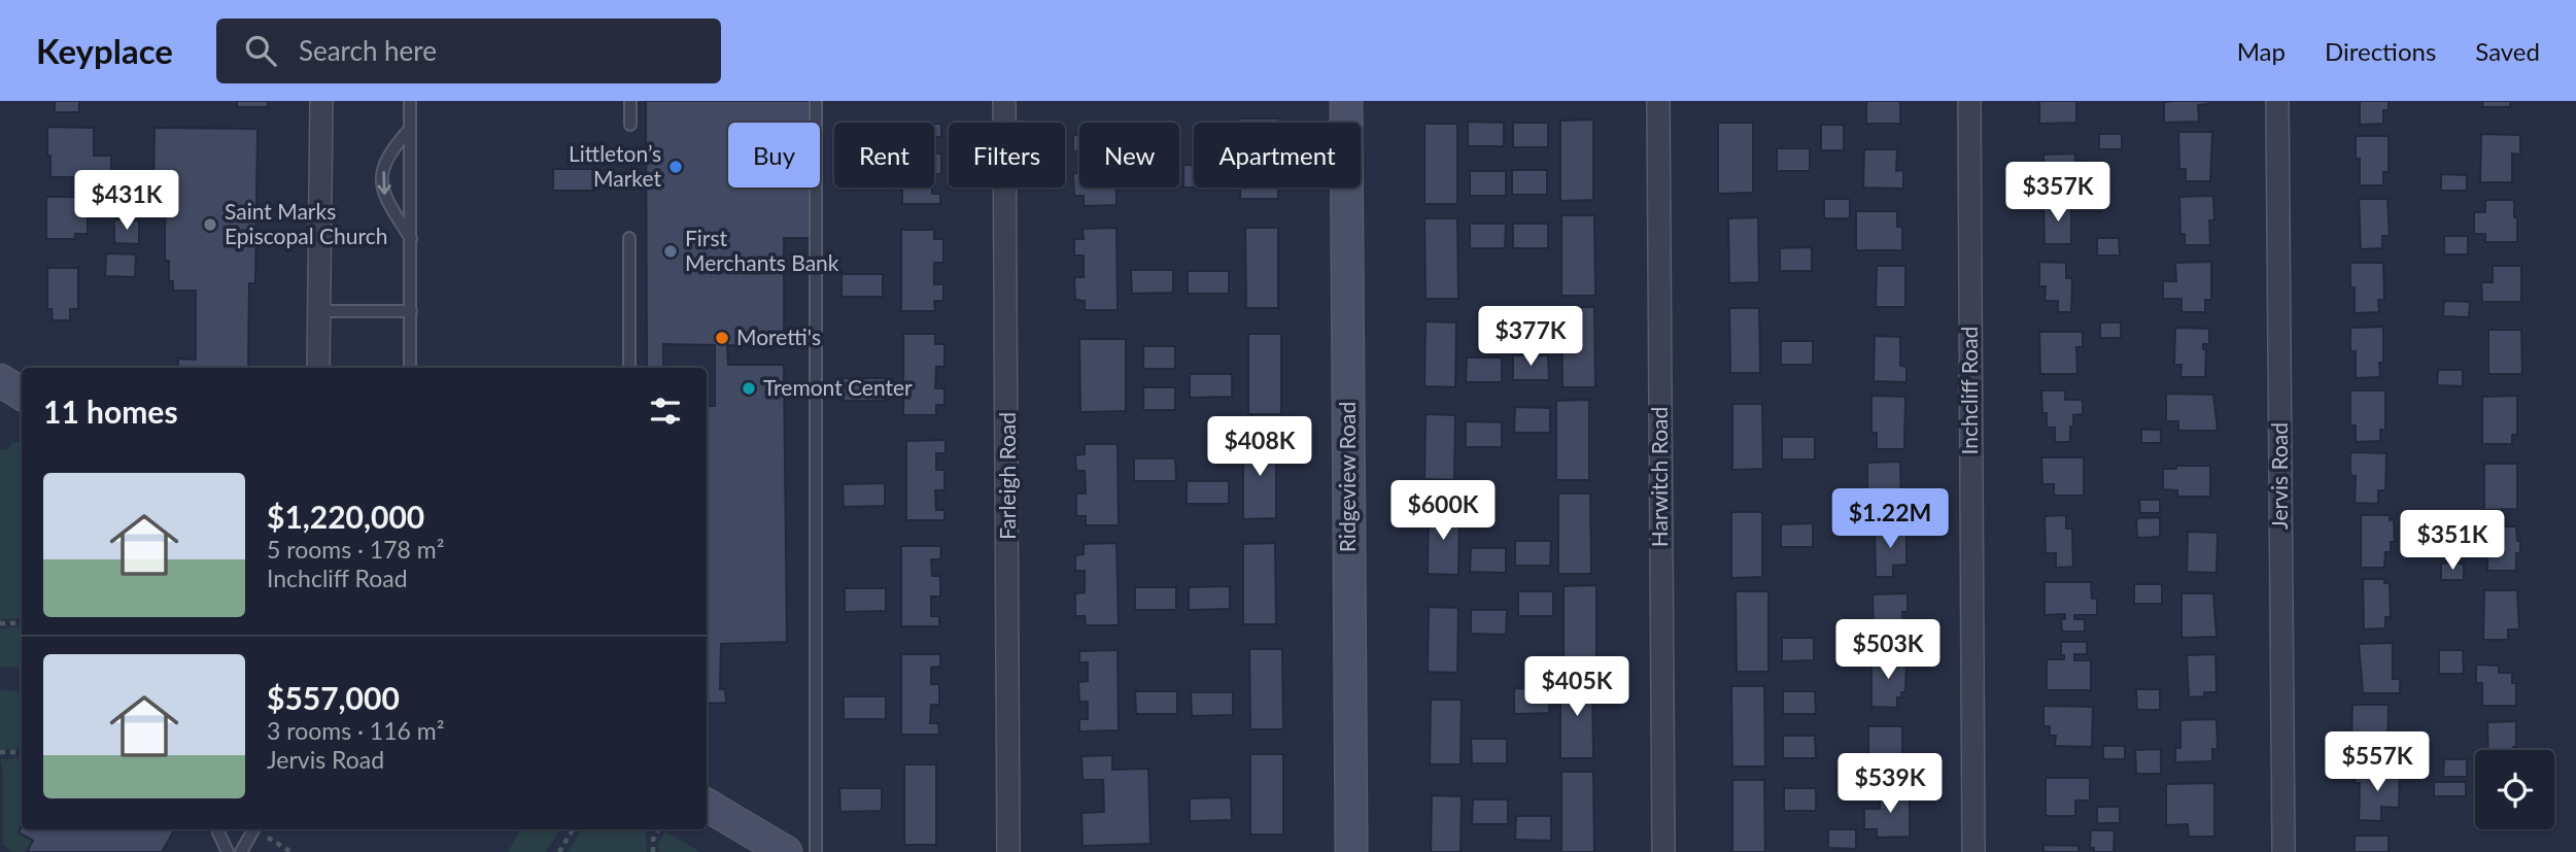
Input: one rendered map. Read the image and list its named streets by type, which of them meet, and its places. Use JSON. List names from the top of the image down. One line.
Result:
{"streets":{"street":["Inchcliff Road","Farleigh Road","Jervis Road","Ridgeview Road","Harwitch Road"]},"places":["Littleton’s Market","Saint Marks Episcopal Church","First Merchants Bank","Moretti's","Tremont Center"],"page":{"header":"Keyplace","search":"Search here","nav":["Map","Directions","Saved"],"chip":["Buy","Rent","Filters","New","Apartment"],"price":["$357K","$431K","$377K","$408K","$600K","$1.22M","$351K","$503K","$405K","$557K","$539K"],"heading":"11 homes","list":[{"name":"$1,220,000","note":"5 rooms · 178 m² · Inchcliff Road"},{"name":"$557,000","note":"3 rooms · 116 m² · Jervis Road"}]}}
